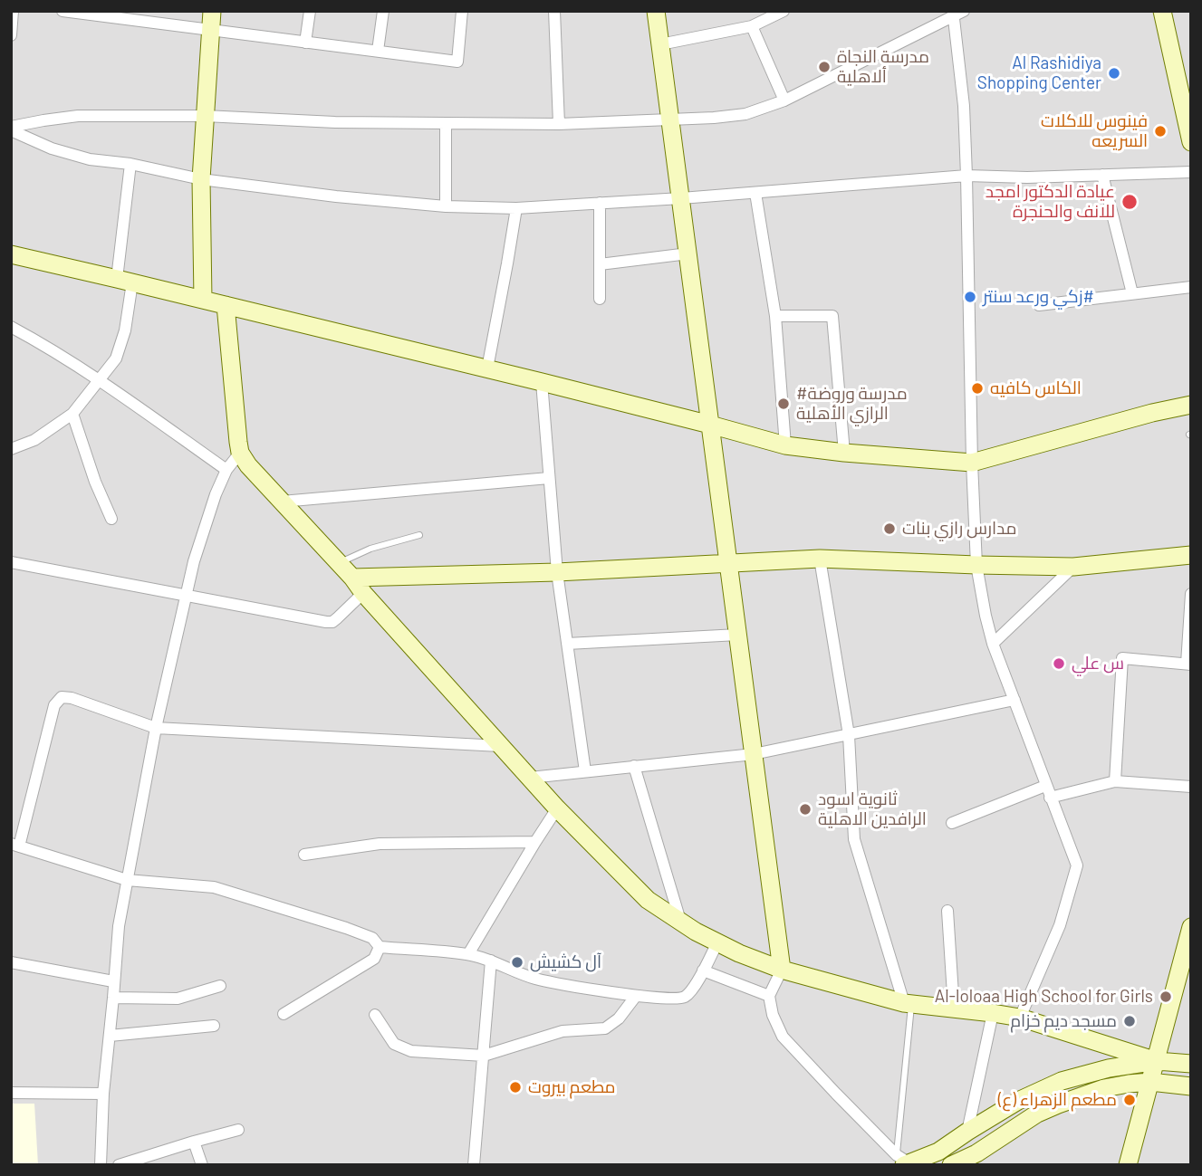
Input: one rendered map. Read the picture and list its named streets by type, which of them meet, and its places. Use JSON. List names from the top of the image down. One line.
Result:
{"places":["مدرسة النجاة ألاهلية","Al Rashidiya Shopping Center","فينوس للاكلات السريعه","عيادة الدكتور امجد للانف والحنجرة","زكي ورعد سنتر#","الكاس كافيه","#مدرسة وروضة الرازي الأهلية","مدارس رازي بنات","س علي","ثانوية اسود الرافدين الاهلية","آل كشيش","Al-loloaa High School for Girls","مسجد ديم خزام","مطعم بيروت","مطعم الزهراء (ع)"]}
